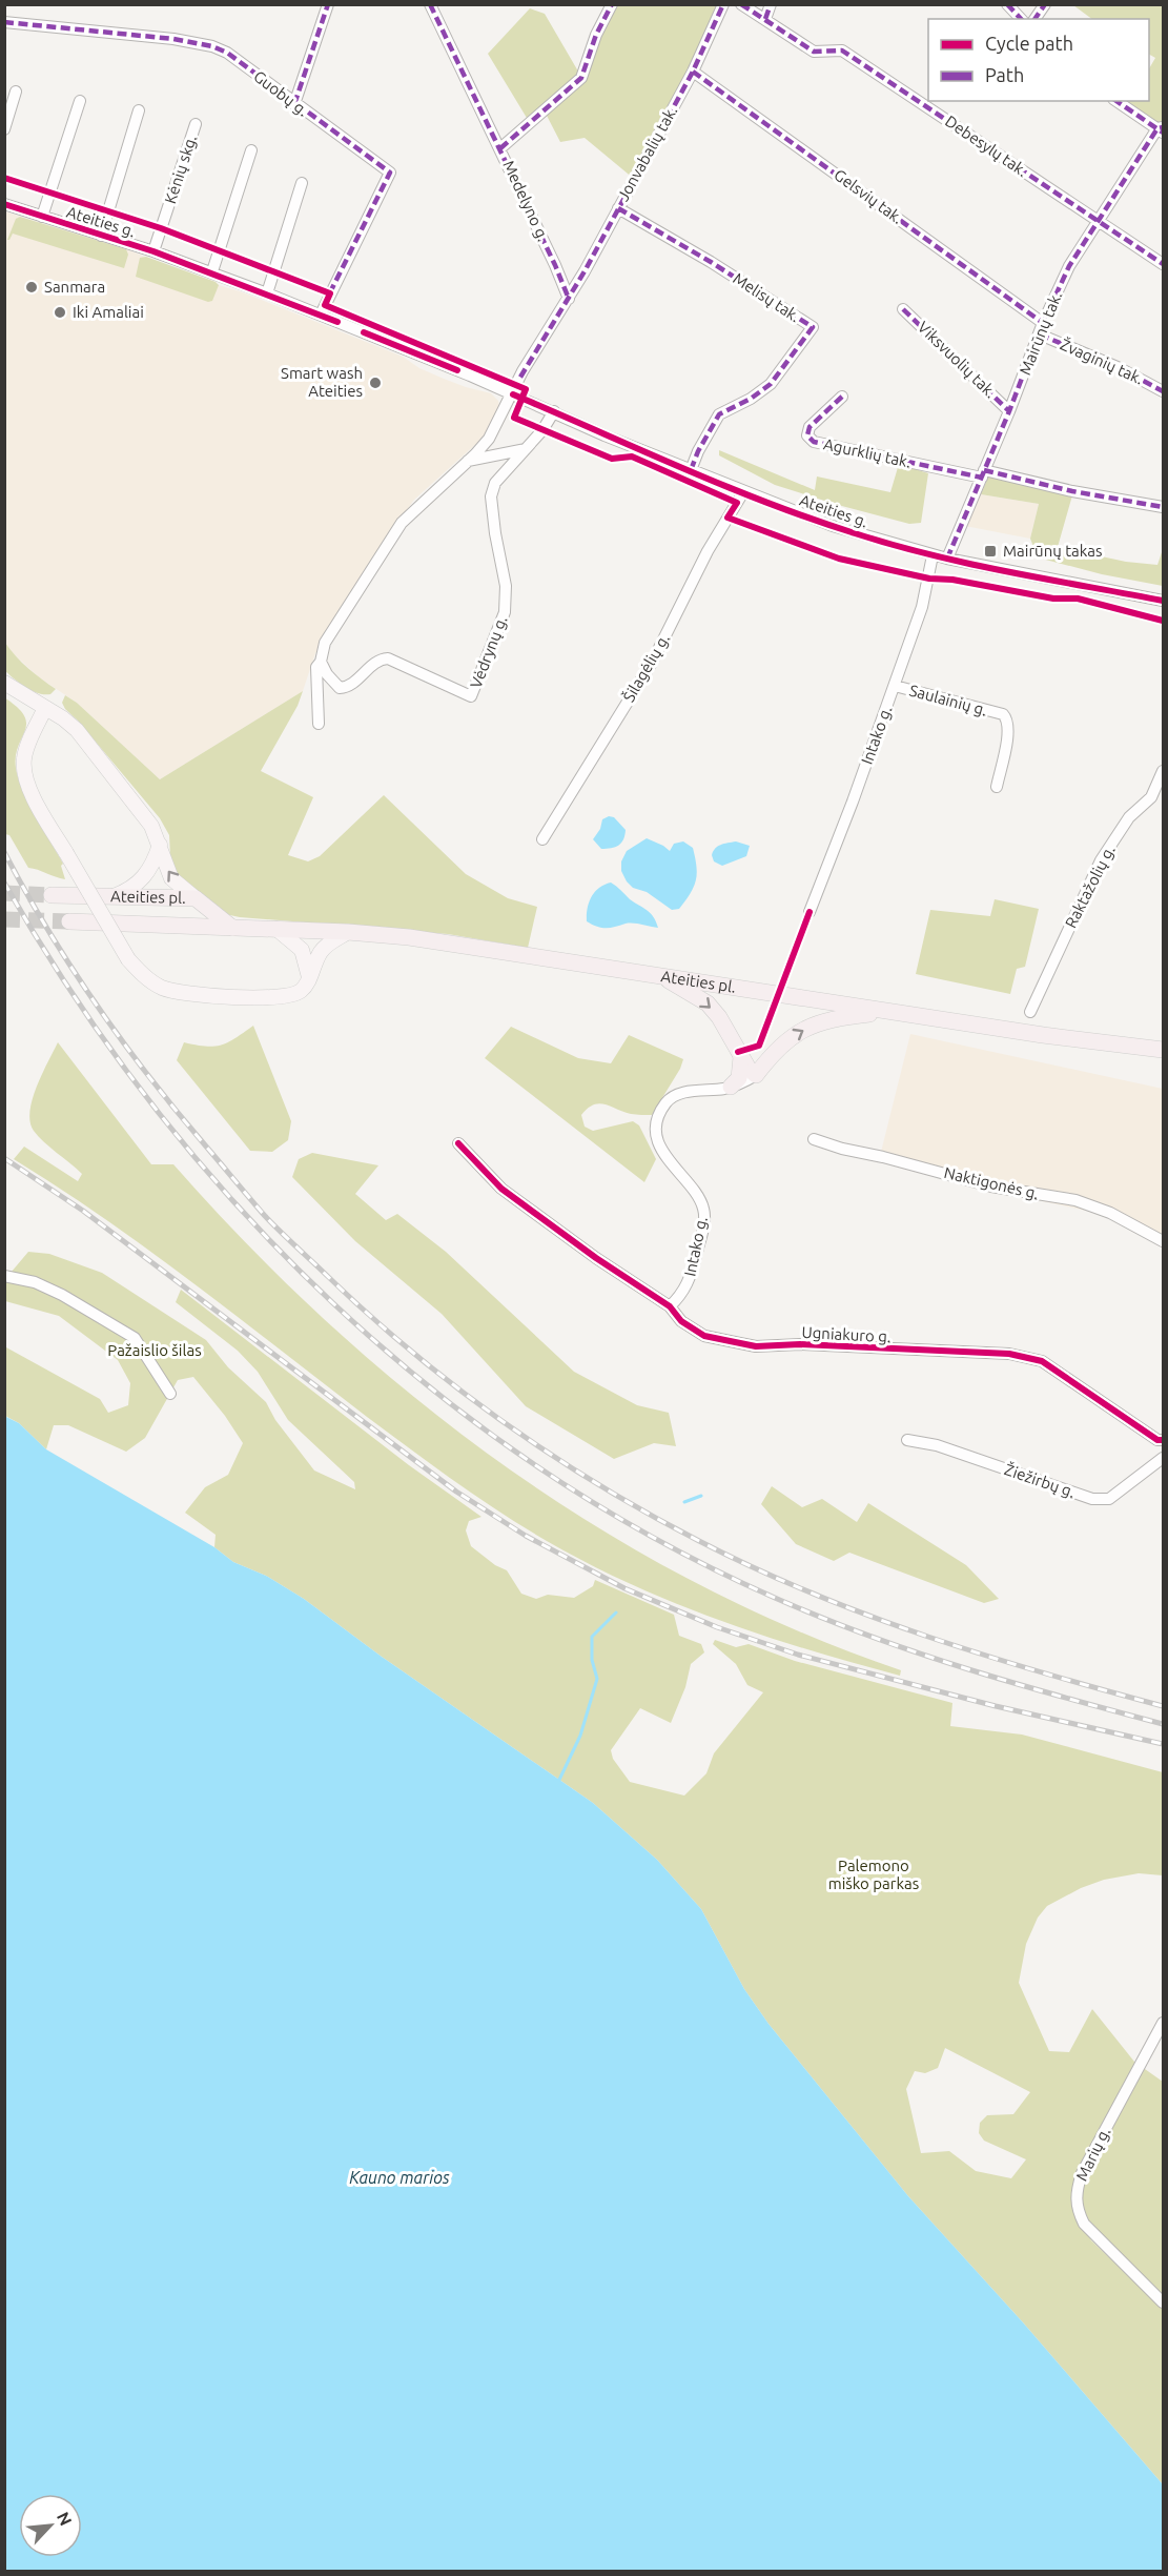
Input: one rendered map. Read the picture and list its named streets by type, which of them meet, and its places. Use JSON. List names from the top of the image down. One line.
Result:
{"streets":{"highway":["Ateities pl."],"street":["Guobų g.","Debesylų tak.","Jonvabalių tak.","Kėnių skg.","Gelsvių tak.","Medelyno g.","Ateities g.","Melisų tak.","Mairūnų tak.","Viksvuolių tak.","Žvaginių tak.","Agurklių tak.","Vėdrynų g.","Šilagėlių g.","Saulainių g.","Intako g.","Raktažolių g.","Naktigonės g.","Ugniakuro g.","Žiežirbų g.","Marių g."]},"crossings":[["Guobų g.","Ateities g."],["Debesylų tak.","Mairūnų tak."],["Jonvabalių tak.","Gelsvių tak."],["Jonvabalių tak.","Medelyno g."],["Jonvabalių tak.","Melisų tak."],["Kėnių skg.","Ateities g."],["Gelsvių tak.","Mairūnų tak."],["Ateities g.","Melisų tak."],["Ateities g.","Mairūnų tak."],["Ateities g.","Vėdrynų g."],["Ateities g.","Šilagėlių g."],["Ateities g.","Intako g."],["Mairūnų tak.","Viksvuolių tak."],["Mairūnų tak.","Žvaginių tak."],["Mairūnų tak.","Agurklių tak."],["Saulainių g.","Intako g."],["Intako g.","Ugniakuro g."]],"water":["Kauno marios"],"parks":["Pažaislio šilas","Palemono miško parkas"],"places":{"other":["Sanmara","Iki Amaliai","Smart wash Ateities"],"transit":["Mairūnų takas"]},"legend":["Cycle path","Path"],"north":"top right"}
